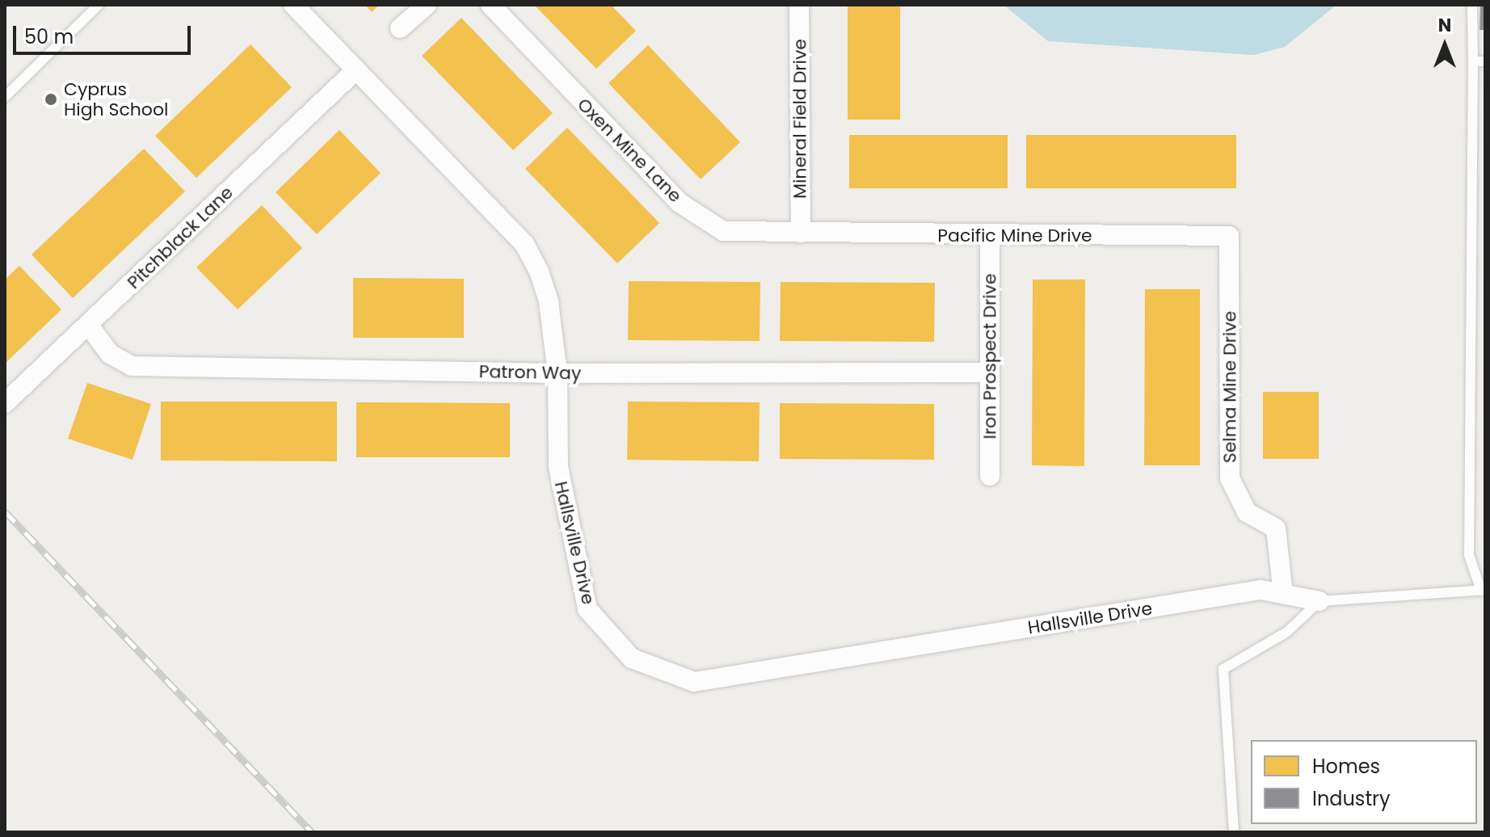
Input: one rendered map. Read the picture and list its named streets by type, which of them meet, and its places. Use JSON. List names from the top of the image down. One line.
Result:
{"streets":{"street":["Mineral Field Drive","Oxen Mine Lane","Pacific Mine Drive","Pitchblack Lane","Iron Prospect Drive","Patron Way","Selma Mine Drive","Hallsville Drive"]},"crossings":[["Mineral Field Drive","Oxen Mine Lane"],["Mineral Field Drive","Pacific Mine Drive"],["Oxen Mine Lane","Pacific Mine Drive"],["Pacific Mine Drive","Iron Prospect Drive"],["Pacific Mine Drive","Selma Mine Drive"],["Pitchblack Lane","Patron Way"],["Pitchblack Lane","Hallsville Drive"],["Iron Prospect Drive","Patron Way"],["Patron Way","Hallsville Drive"],["Selma Mine Drive","Hallsville Drive"]],"places":["Cyprus High School"],"legend":["Homes","Industry"],"scale_bar":"50 m","north":"top"}
